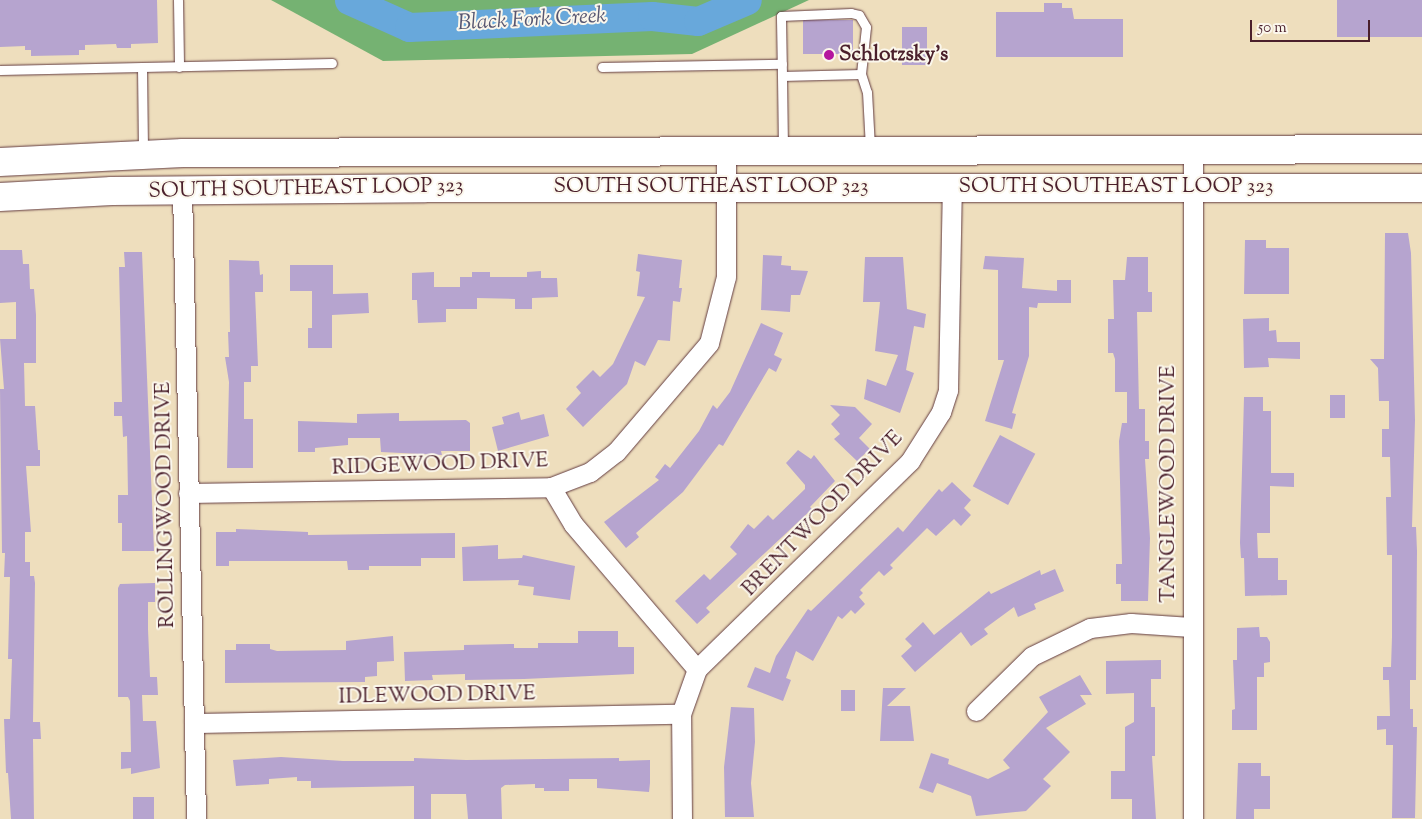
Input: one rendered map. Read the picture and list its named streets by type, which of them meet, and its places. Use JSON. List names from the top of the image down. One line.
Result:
{"streets":{"highway":["SOUTH SOUTHEAST LOOP 323"],"street":["RIDGEWOOD DRIVE","TANGLEWOOD DRIVE","ROLLINGWOOD DRIVE","BRENTWOOD DRIVE","IDLEWOOD DRIVE"]},"crossings":[["SOUTH SOUTHEAST LOOP 323","RIDGEWOOD DRIVE"],["SOUTH SOUTHEAST LOOP 323","TANGLEWOOD DRIVE"],["SOUTH SOUTHEAST LOOP 323","ROLLINGWOOD DRIVE"],["SOUTH SOUTHEAST LOOP 323","BRENTWOOD DRIVE"],["RIDGEWOOD DRIVE","ROLLINGWOOD DRIVE"],["ROLLINGWOOD DRIVE","IDLEWOOD DRIVE"],["BRENTWOOD DRIVE","IDLEWOOD DRIVE"]],"water":["Black Fork Creek"],"places":["Schlotzsky's"],"scale_bar":"50 m"}
